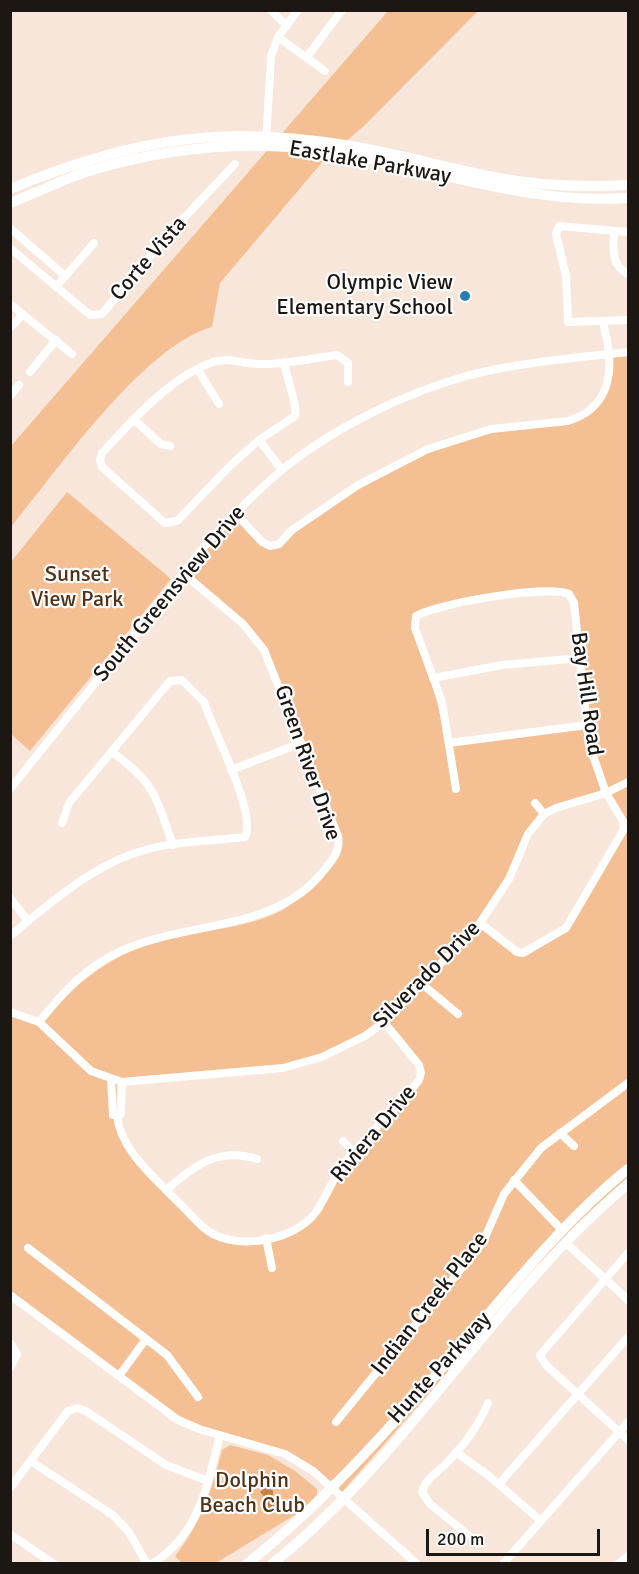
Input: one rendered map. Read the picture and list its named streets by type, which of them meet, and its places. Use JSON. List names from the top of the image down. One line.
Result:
{"streets":{"main road":["Eastlake Parkway","Hunte Parkway"],"street":["Corte Vista","South Greensview Drive","Bay Hill Road","Green River Drive","Silverado Drive","Riviera Drive","Indian Creek Place"]},"crossings":[["South Greensview Drive","Green River Drive"],["Bay Hill Road","Silverado Drive"],["Green River Drive","Silverado Drive"],["Silverado Drive","Riviera Drive"]],"parks":["Sunset View Park","Dolphin Beach Club"],"places":["Olympic View Elementary School"],"scale_bar":"200 m"}
